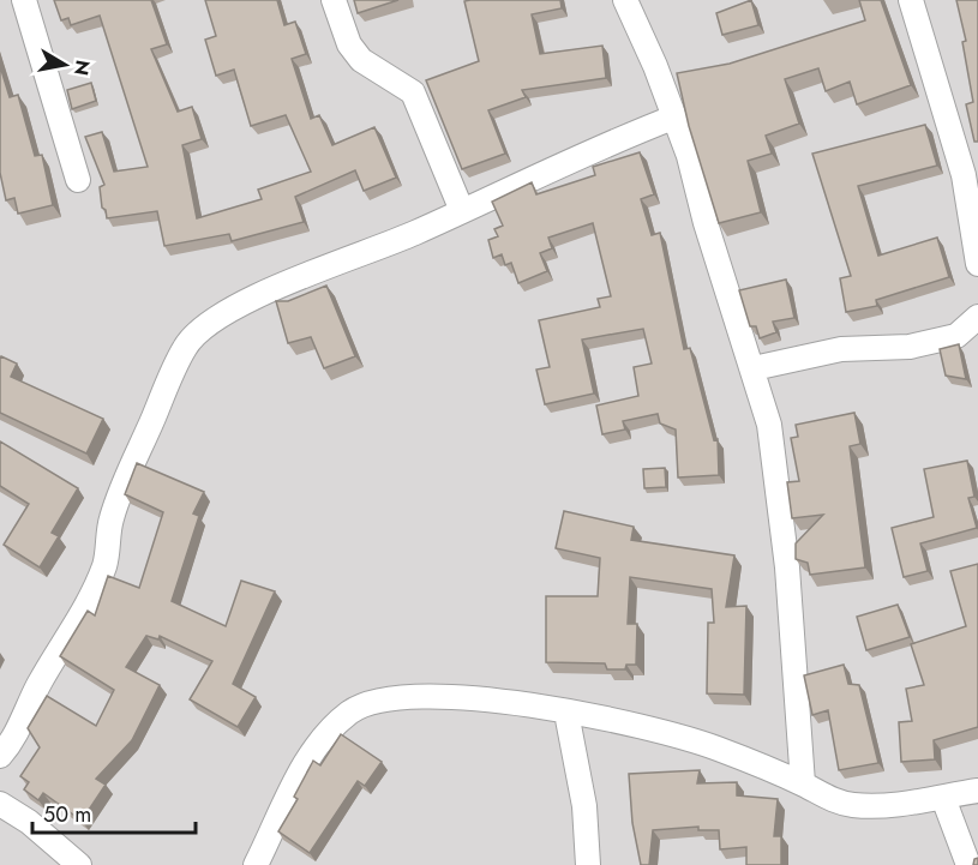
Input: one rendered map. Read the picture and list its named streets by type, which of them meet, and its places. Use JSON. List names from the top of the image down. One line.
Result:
{"scale_bar":"50 m","north":"right"}
